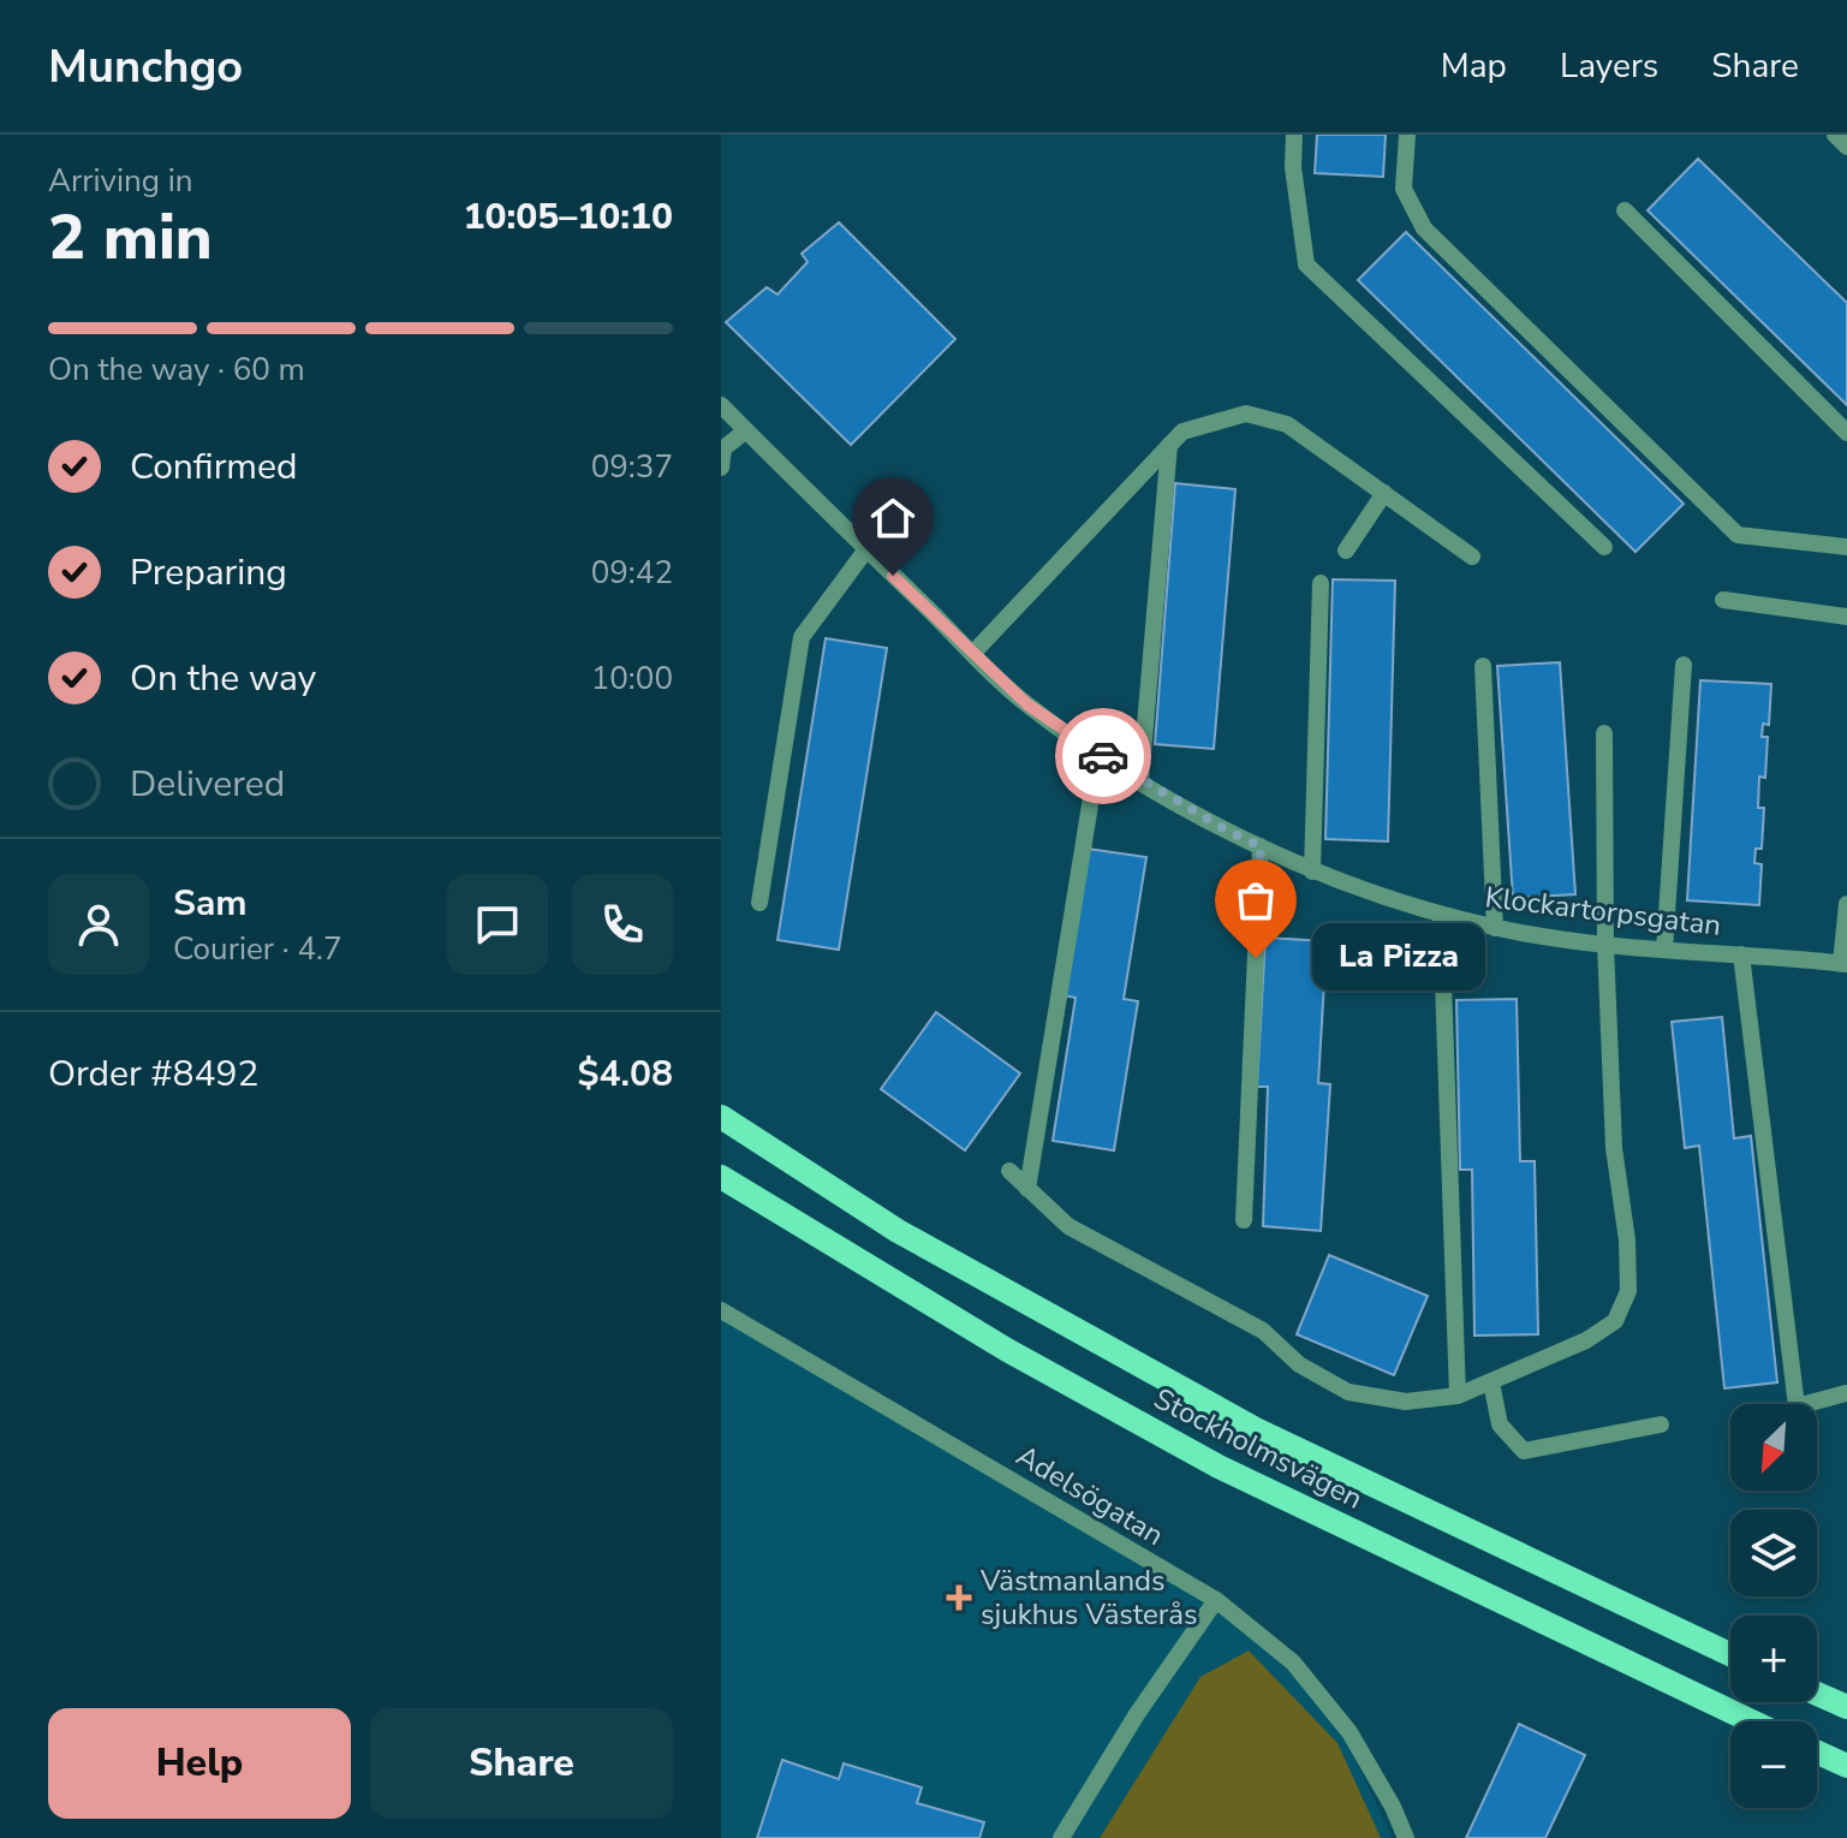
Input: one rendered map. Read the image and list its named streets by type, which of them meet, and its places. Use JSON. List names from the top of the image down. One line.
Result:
{"streets":{"main road":["Stockholmsvägen"],"street":["Klockartorpsgatan","Adelsögatan"]},"places":{"other":["La Pizza"],"health":["Västmanlands sjukhus Västerås"]},"north":"bottom left","page":{"header":"Munchgo","nav":["Map","Layers","Share"],"heading":["2 min","Arriving in","10:05–10:10"],"panel":["Sam","Courier · 4.7","Order #8492","$4.08"],"bar":"On the way · 60 m","list":[["Confirmed","09:37"],["Preparing","09:42"],["On the way","10:00"],"Delivered"],"bubble":"La Pizza","map_buttons":["+","−"],"buttons":["Help","Share"]}}
